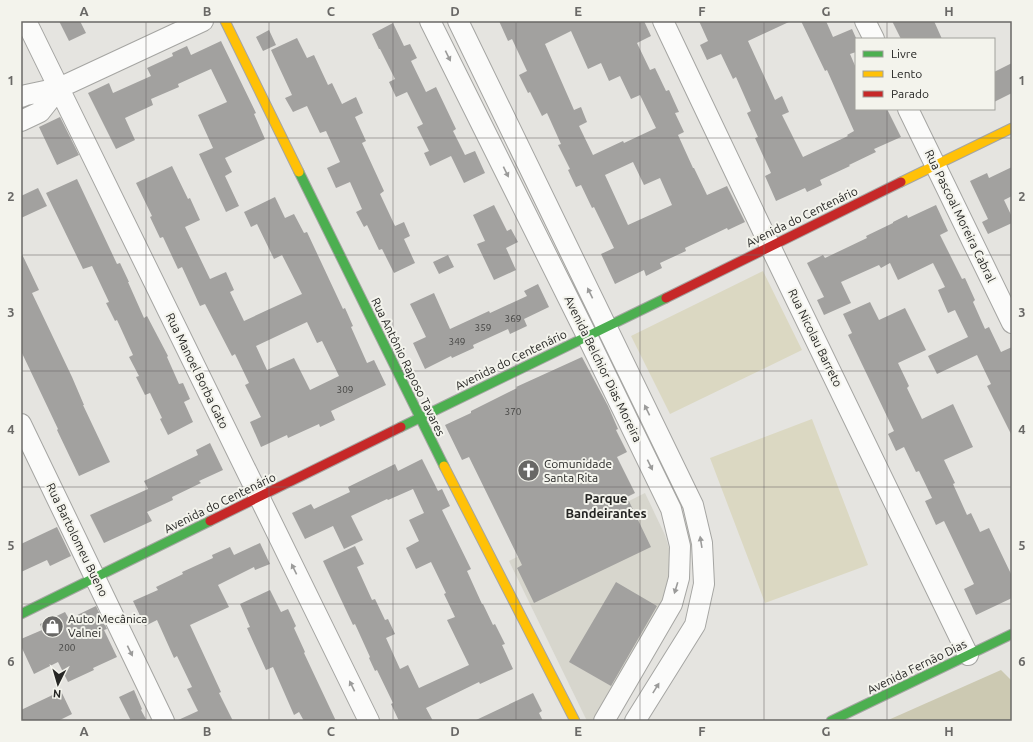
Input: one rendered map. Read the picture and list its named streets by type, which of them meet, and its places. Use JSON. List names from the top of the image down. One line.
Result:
{"streets":{"street":["Rua Pascoal Moreira Cabral","Avenida do Centenário","Rua Nicolau Barreto","Rua Antônio Raposo Tavares","Avenida Belchior Dias Moreira","Rua Manoel Borba Gato","Rua Bartolomeu Bueno","Avenida Fernão Dias"]},"crossings":[["Rua Pascoal Moreira Cabral","Avenida do Centenário"],["Avenida do Centenário","Rua Nicolau Barreto"],["Avenida do Centenário","Rua Antônio Raposo Tavares"],["Avenida do Centenário","Avenida Belchior Dias Moreira"],["Avenida do Centenário","Rua Manoel Borba Gato"],["Avenida do Centenário","Rua Bartolomeu Bueno"],["Rua Nicolau Barreto","Avenida Fernão Dias"]],"one_way":["Rua Bartolomeu Bueno"],"districts":["Parque Bandeirantes"],"places":{"church":["Comunidade Santa Rita"],"shop":["Auto Mecânica Valnei"]},"house_numbers":["369","359","349","309","370","200"],"legend":["Livre","Lento","Parado"],"north":"bottom","grid":{"columns":["A","B","C","D","E","F","G","H"],"rows":["1","2","3","4","5","6"]}}
